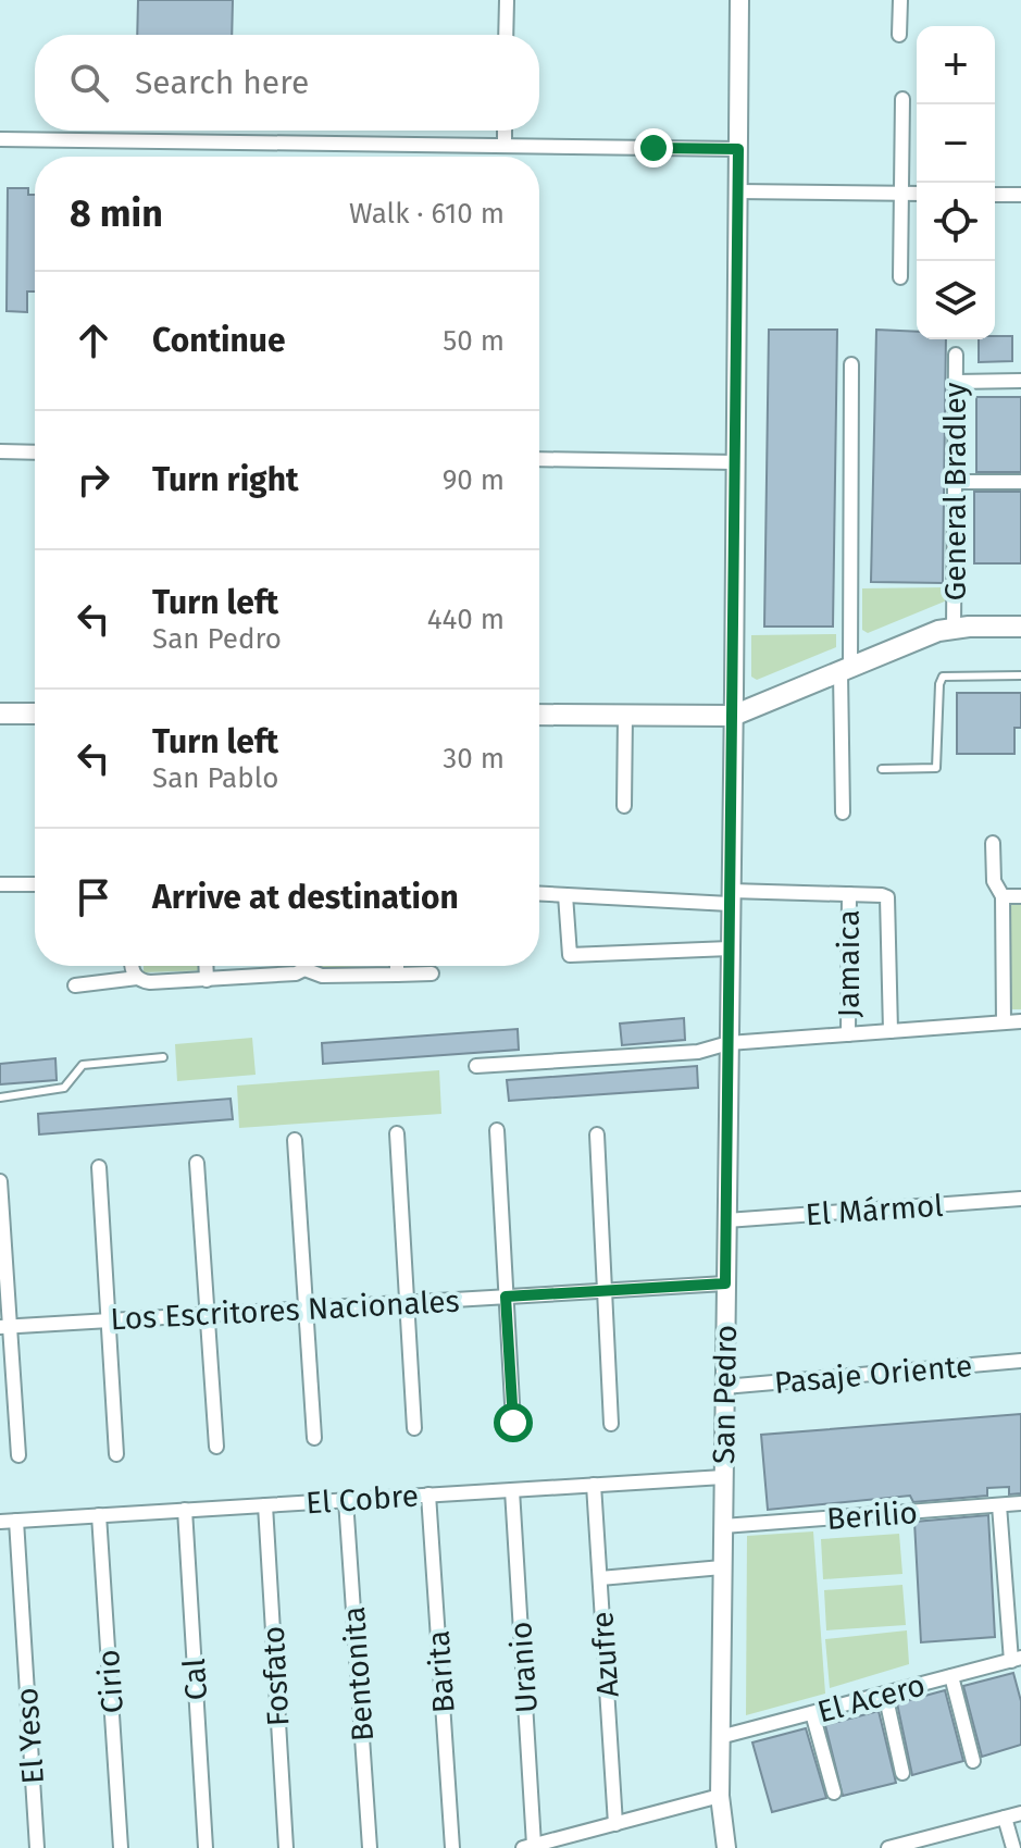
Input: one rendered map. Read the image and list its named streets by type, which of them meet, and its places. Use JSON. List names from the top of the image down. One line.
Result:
{"streets":{"street":["General Bradley","Jamaica","El Mármol","Los Escritores Nacionales","Pasaje Oriente","San Pedro","El Cobre","Berilio","Azufre","Uranio","Barita","Bentonita","Fosfato","Cal","Cirio","El Acero","El Yeso"]},"crossings":[["El Mármol","San Pedro"],["Los Escritores Nacionales","San Pedro"],["Pasaje Oriente","San Pedro"],["San Pedro","El Cobre"],["San Pedro","Berilio"],["San Pedro","El Acero"],["El Cobre","Azufre"],["El Cobre","Uranio"],["El Cobre","Barita"],["El Cobre","Bentonita"],["El Cobre","Fosfato"],["El Cobre","Cal"],["El Cobre","Cirio"],["El Cobre","El Yeso"]],"page":{"map_buttons":["+","−"],"search":"Search here","heading":["8 min","Walk · 610 m"],"list":[["Continue","50 m"],["Turn right","90 m"],["Turn left","San Pedro","440 m"],["Turn left","San Pablo","30 m"],"Arrive at destination"]}}
